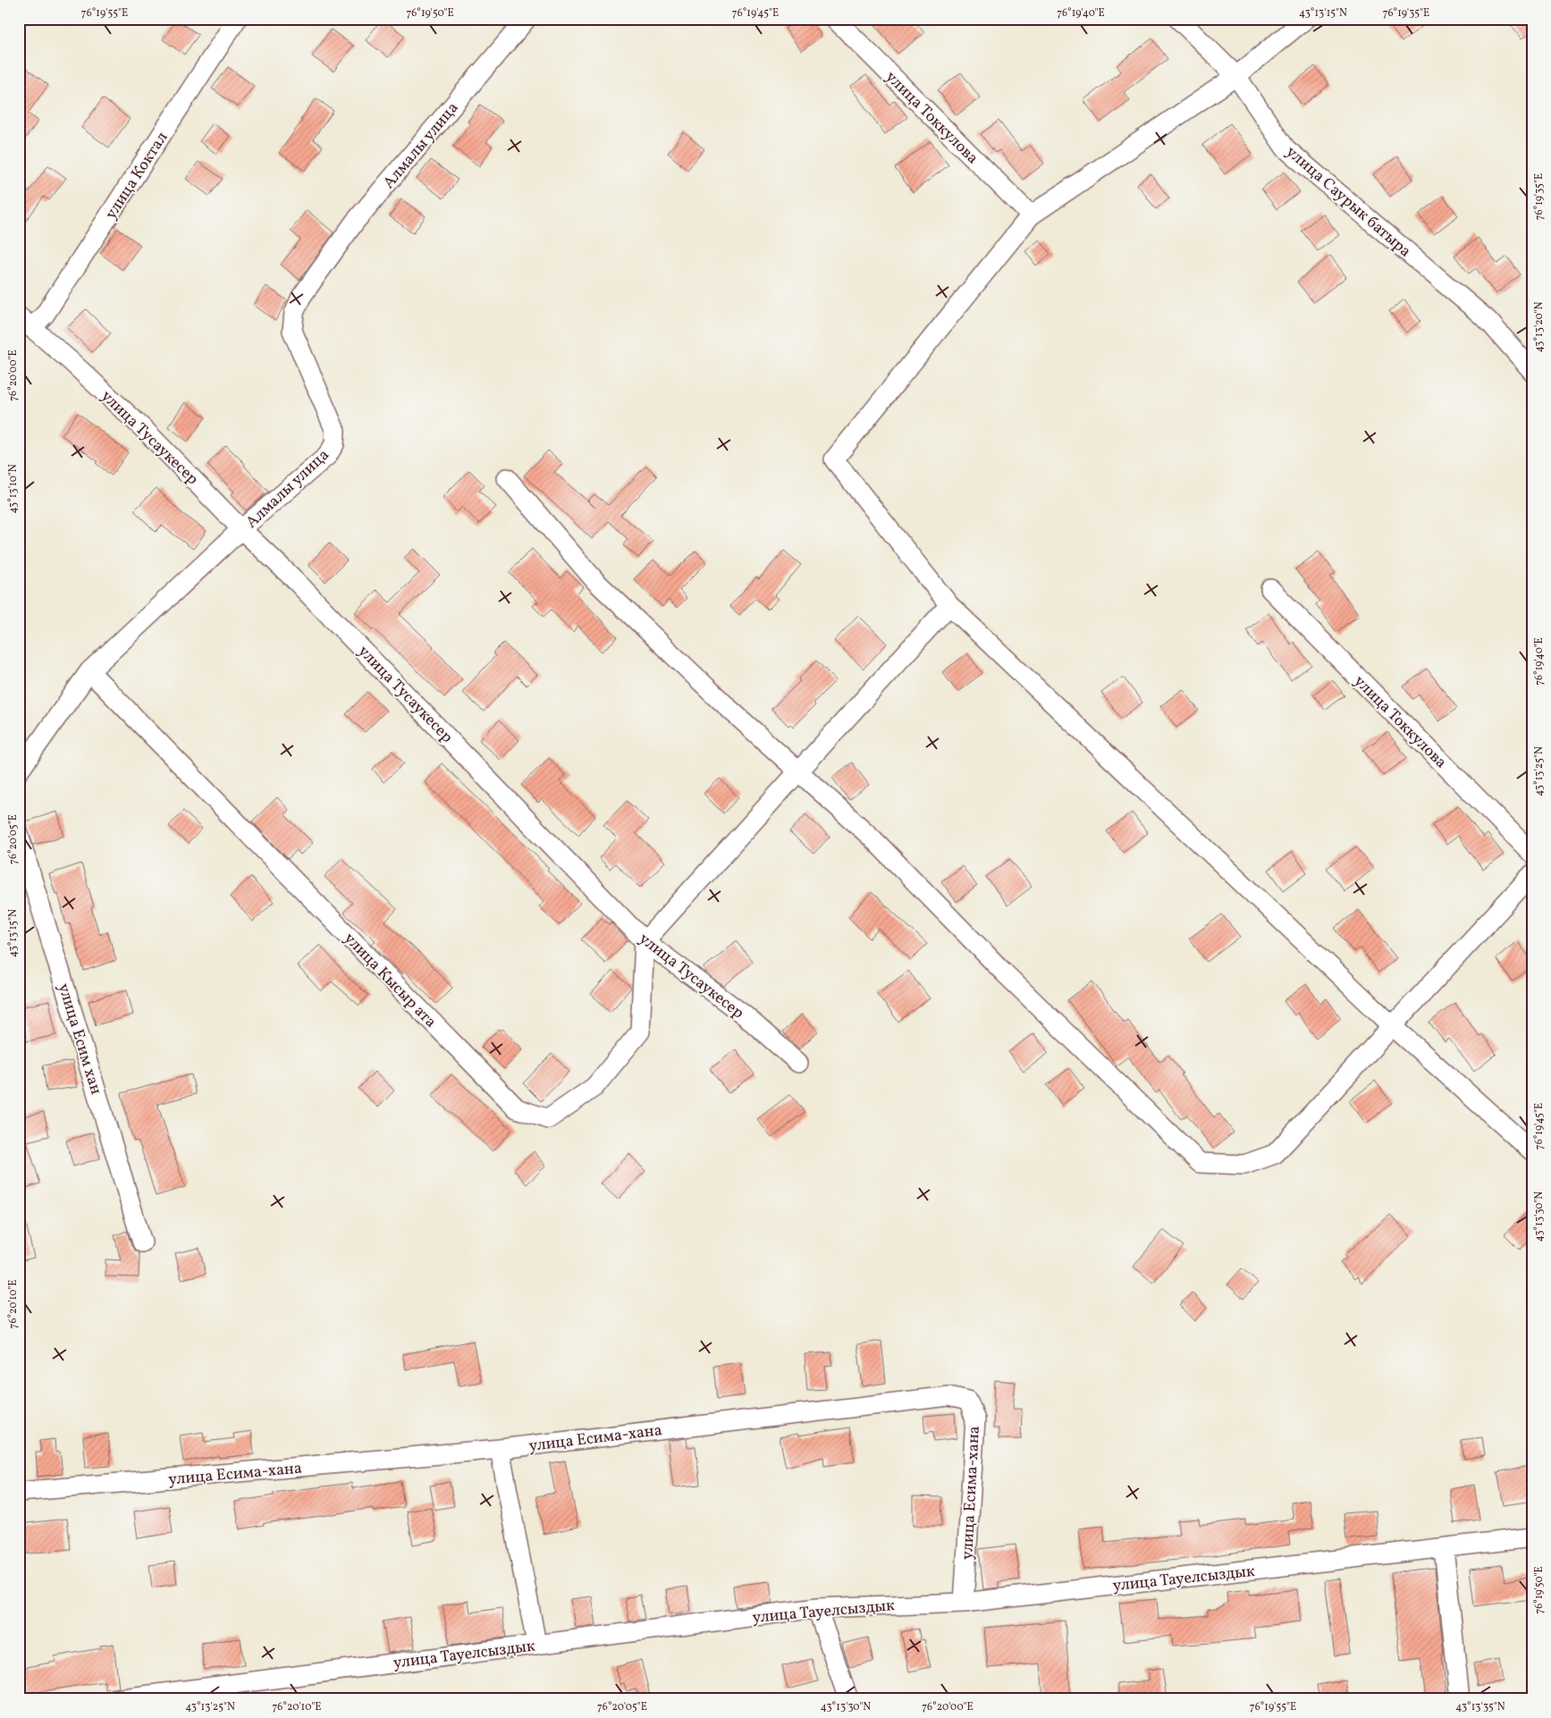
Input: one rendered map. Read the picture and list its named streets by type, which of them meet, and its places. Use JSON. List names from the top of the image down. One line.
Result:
{"streets":{"street":["улица Токкулова","Алмалы улица","улица Коктал","улица Саурык батыра","улица Тусаукесер","улица Кысыр ата","улица Есим хан","улица Есима-хана","улица Тауелсыздык"]},"crossings":[["Алмалы улица","улица Тусаукесер"],["Алмалы улица","улица Кысыр ата"],["улица Коктал","улица Тусаукесер"],["улица Тусаукесер","улица Кысыр ата"],["улица Есима-хана","улица Тауелсыздык"]],"coordinates":["76°19'55\"E","76°19'50\"E","76°19'45\"E","76°19'40\"E","43°13'15\"N","76°19'35\"E","43°13'20\"N","76°20'00\"E","43°13'10\"N","43°13'25\"N","76°20'05\"E","43°13'30\"N","76°20'10\"E","43°13'35\"N"]}
